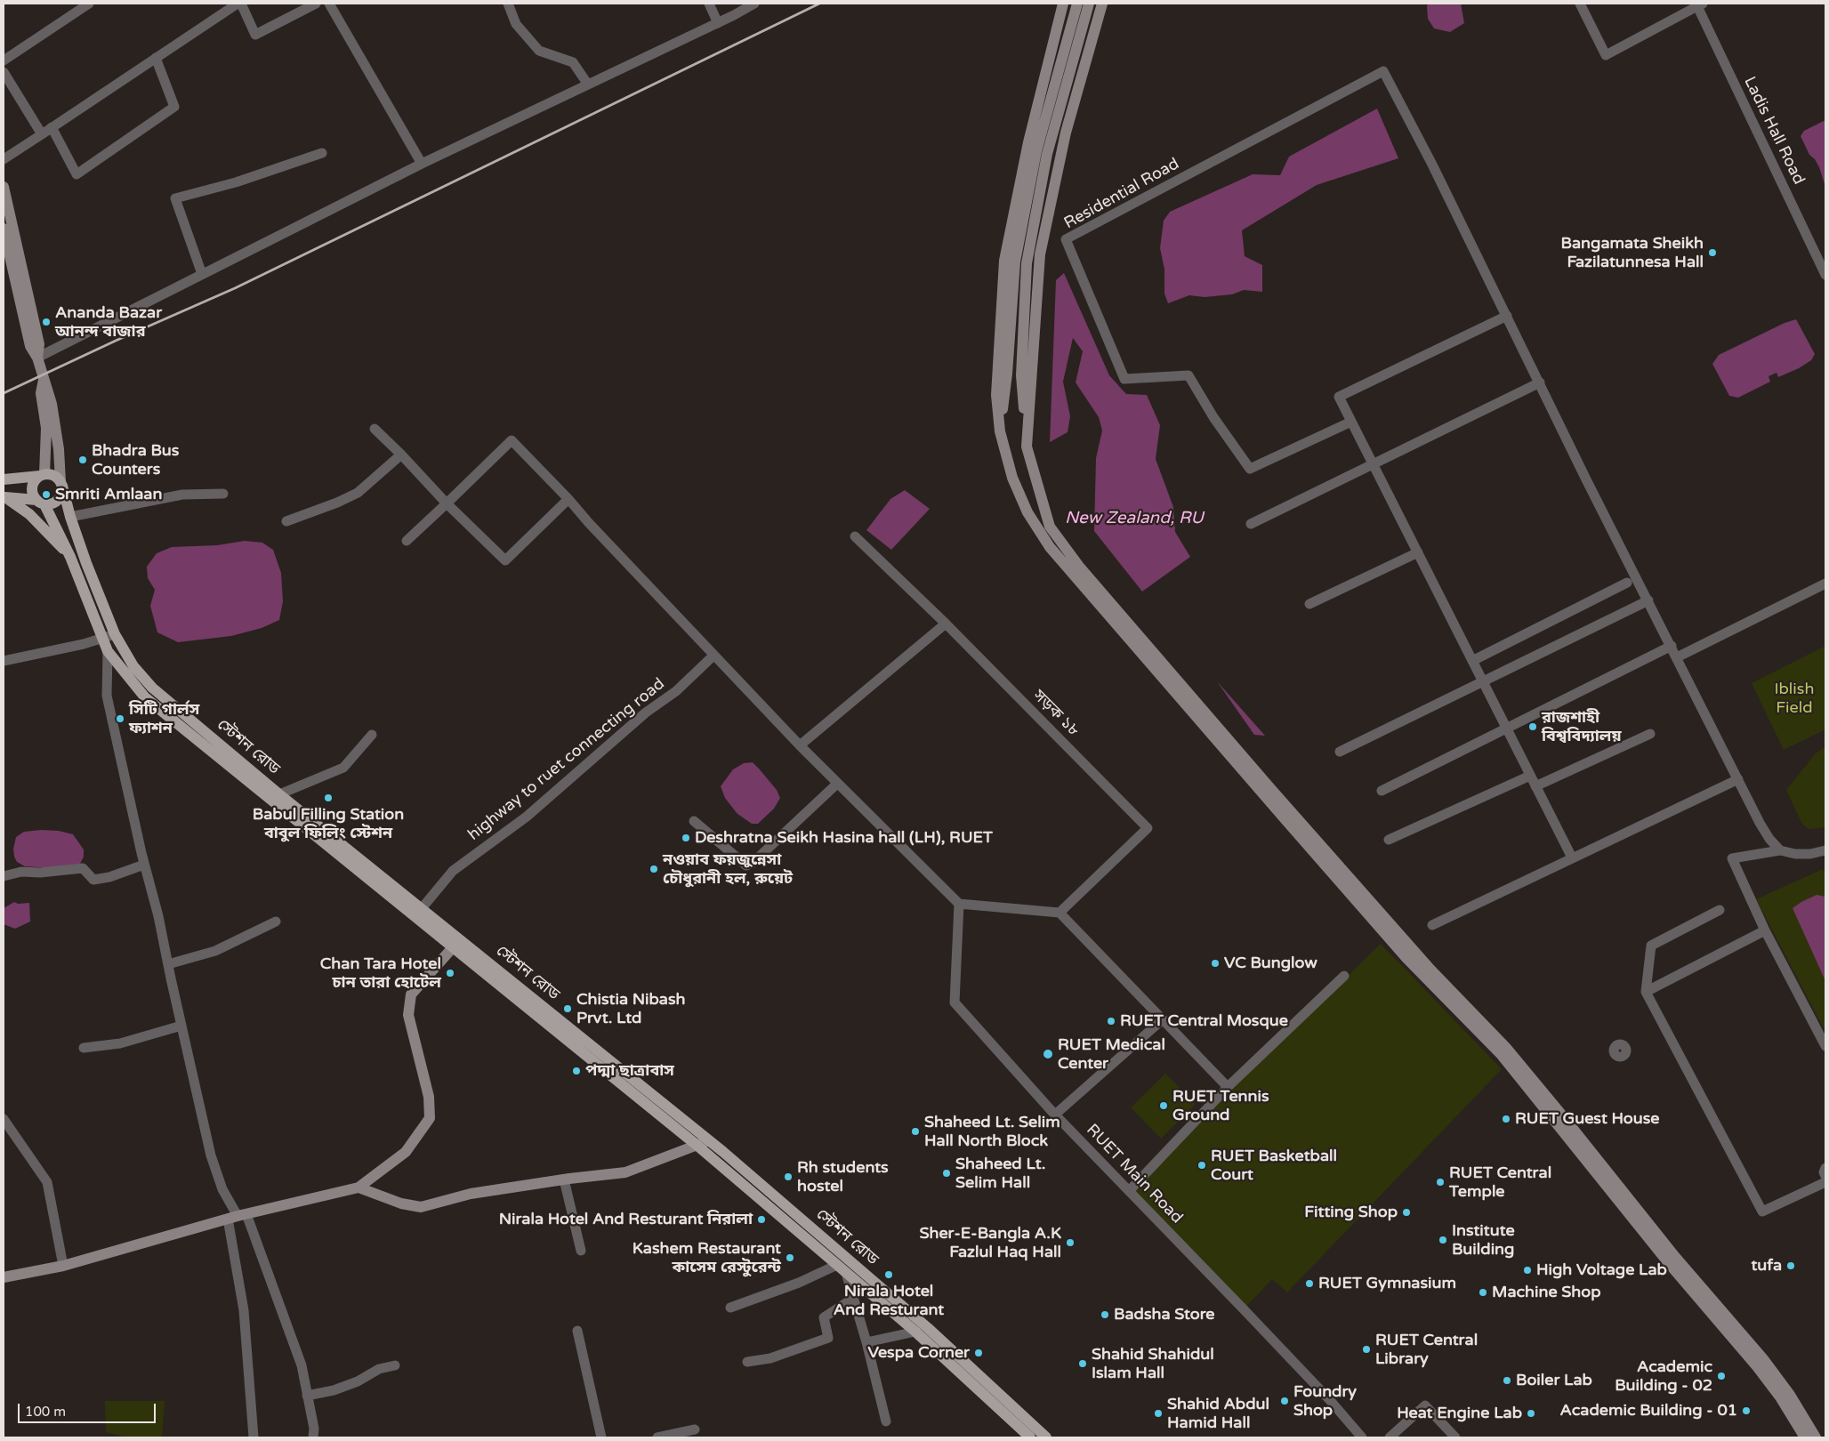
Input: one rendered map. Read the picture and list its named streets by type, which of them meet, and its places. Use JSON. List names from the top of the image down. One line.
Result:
{"streets":{"main road":["স্টেশন রোড"],"street":["Ladis Hall Road","Residential Road","সড়ক ১৮","highway to ruet connecting road","RUET Main Road"]},"crossings":[["স্টেশন রোড","highway to ruet connecting road"]],"water":["New Zealand, RU"],"parks":["Iblish Field"],"places":["Bangamata Sheikh Fazilatunnesa Hall","Ananda Bazar আনন্দ বাজার","Bhadra Bus Counters","Smriti Amlaan","সিটি গার্লস ফ্যাশন","রাজশাহী বিশ্ববিদ্যালয়","Babul Filling Station বাবুল ফিলিং স্টেশন","Deshratna Seikh Hasina hall (LH), RUET","নওয়াব ফয়জুন্নেসা চৌধুরানী হল, রুয়েট","VC Bunglow","Chan Tara Hotel চান তারা হোটেল","Chistia Nibash Prvt. Ltd","RUET Central Mosque","RUET Medical Center","পদ্মা ছাত্রাবাস","RUET Tennis Ground","RUET Guest House","Shaheed Lt. Selim Hall North Block","RUET Basketball Court","Shaheed Lt. Selim Hall","Rh students hostel","RUET Central Temple","Fitting Shop","Nirala Hotel And Resturant নিরালা","Institute Building","Sher-E-Bangla A.K Fazlul Haq Hall","Kashem Restaurant কাসেম রেস্টুরেন্ট","tufa","High Voltage Lab","Nirala Hotel And Resturant","RUET Gymnasium","Machine Shop","Badsha Store","RUET Central Library","Vespa Corner","Shahid Shahidul Islam Hall","Academic Building - 02","Boiler Lab","Foundry Shop","Academic Building - 01","Shahid Abdul Hamid Hall","Heat Engine Lab"],"scale_bar":"100 m"}
